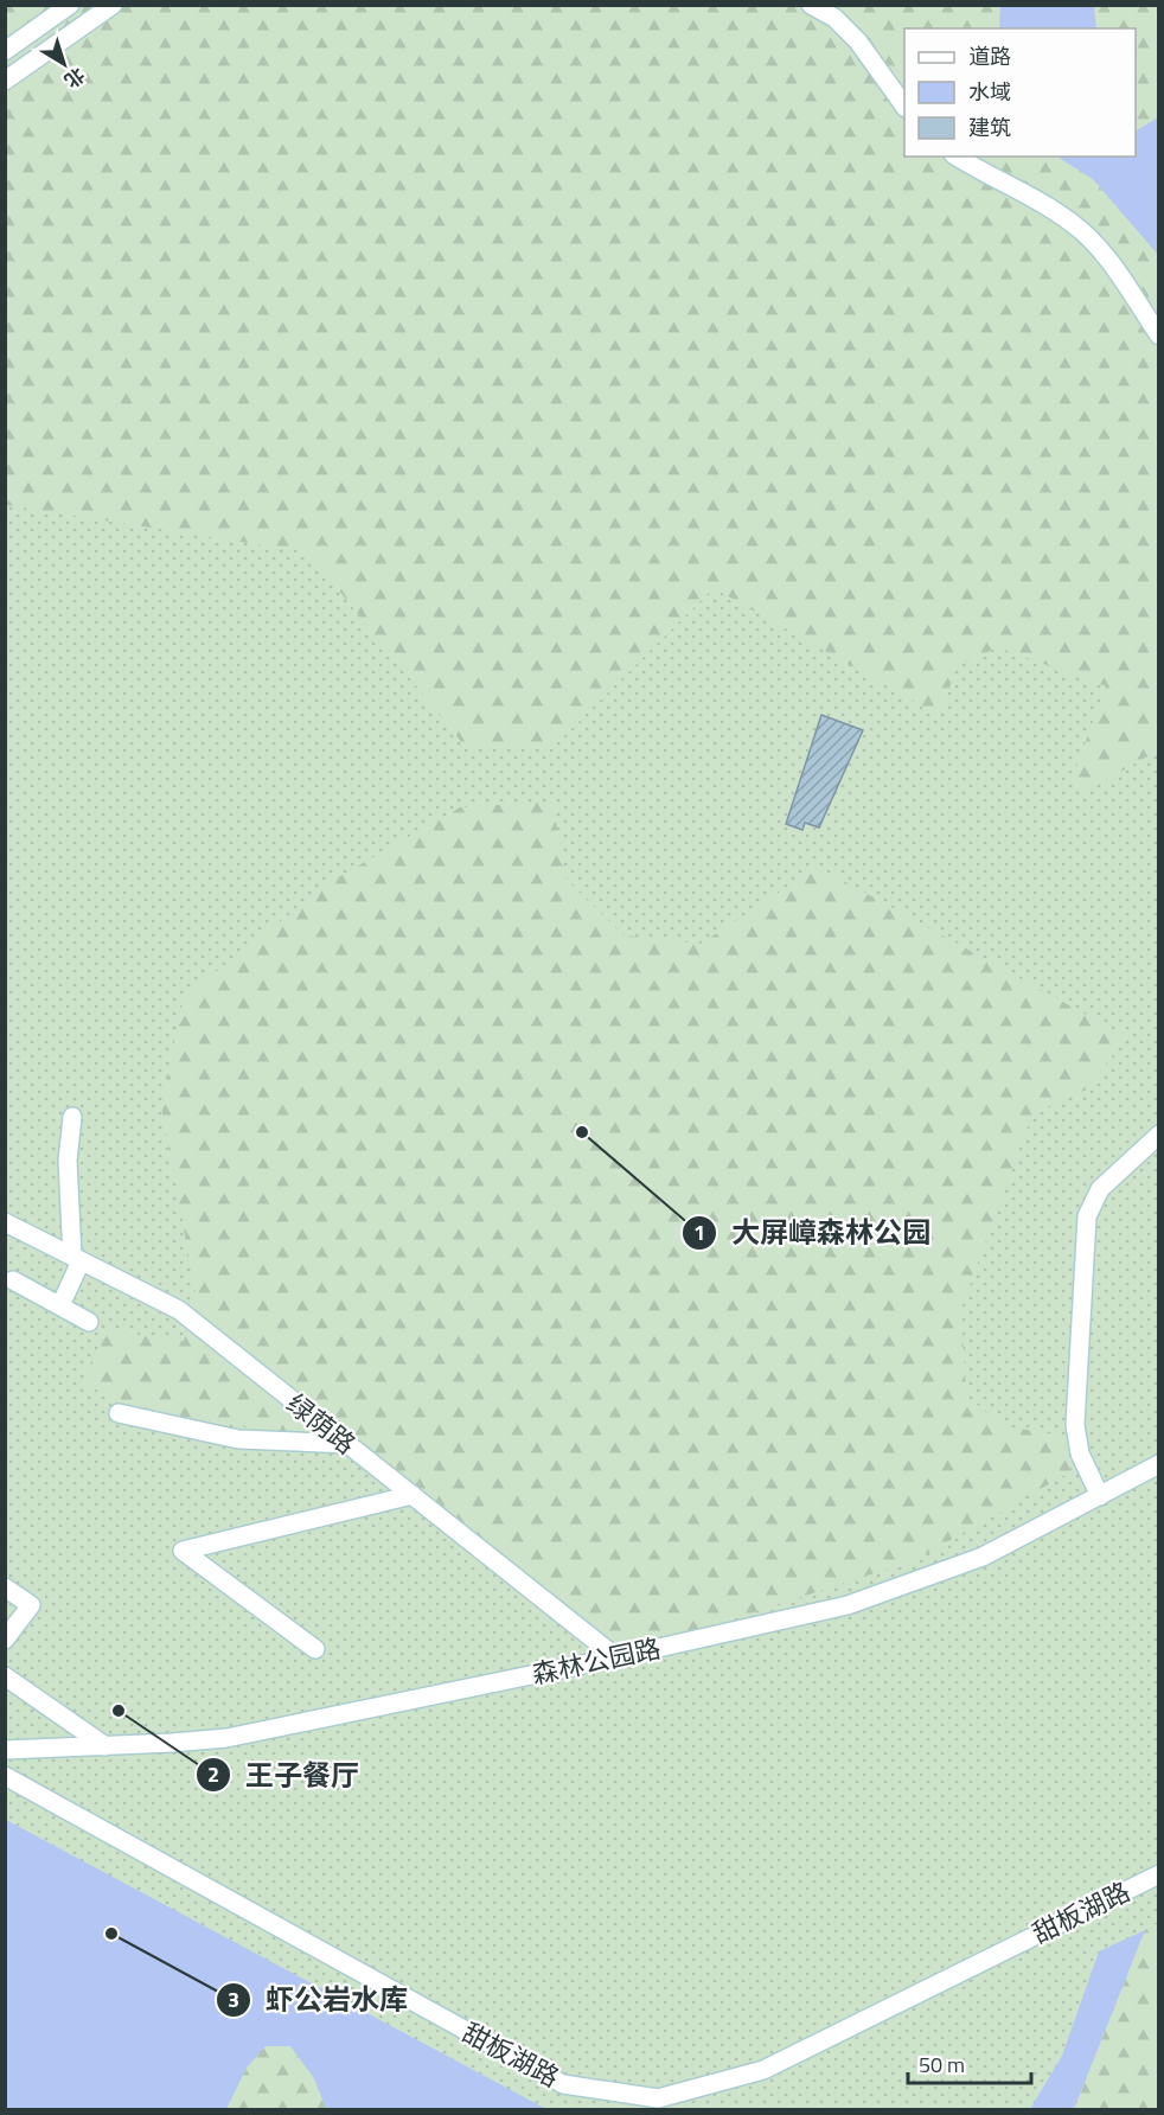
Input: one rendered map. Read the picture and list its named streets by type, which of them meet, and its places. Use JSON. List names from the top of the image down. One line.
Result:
{"streets":{"street":["绿荫路","森林公园路","甜板湖路"]},"crossings":[["绿荫路","森林公园路"]],"places":["大屏嶂森林公园","王子餐厅","虾公岩水库"],"legend":["道路","水域","建筑"],"scale_bar":"50 m","north":"bottom right"}
